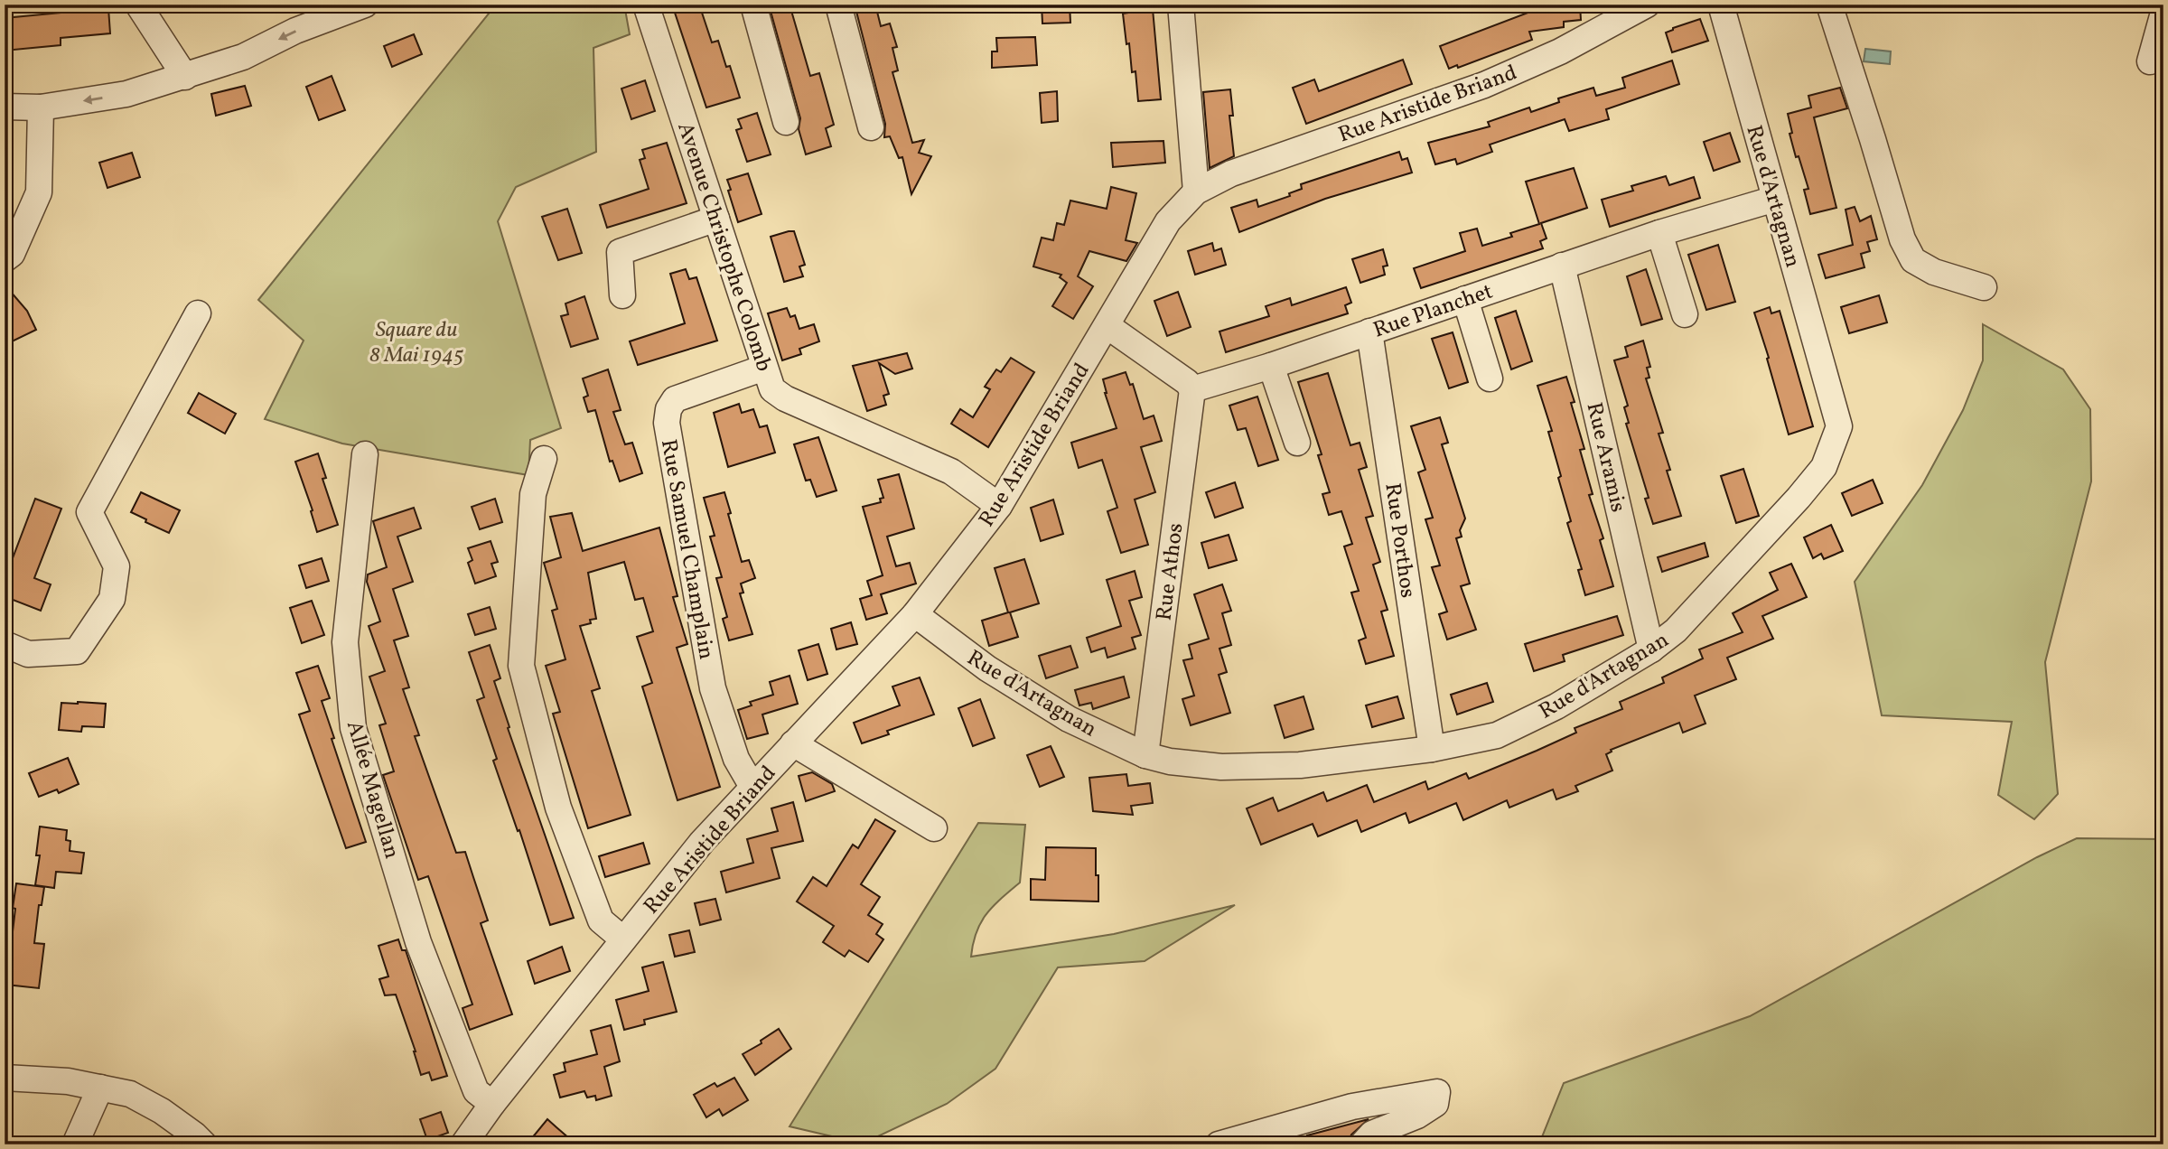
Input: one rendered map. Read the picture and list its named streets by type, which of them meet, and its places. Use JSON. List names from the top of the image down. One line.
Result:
{"streets":{"street":["Rue Aristide Briand","Rue d'Artagnan","Avenue Christophe Colomb","Rue Planchet","Rue Aramis","Rue Porthos","Rue Samuel Champlain","Rue Athos","Allée Magellan"]},"crossings":[["Rue Aristide Briand","Rue d'Artagnan"],["Rue Aristide Briand","Avenue Christophe Colomb"],["Rue Aristide Briand","Rue Samuel Champlain"],["Rue Aristide Briand","Allée Magellan"],["Rue d'Artagnan","Rue Planchet"],["Rue d'Artagnan","Rue Aramis"],["Rue d'Artagnan","Rue Porthos"],["Rue d'Artagnan","Rue Athos"],["Avenue Christophe Colomb","Rue Samuel Champlain"],["Rue Planchet","Rue Aramis"],["Rue Planchet","Rue Porthos"],["Rue Planchet","Rue Athos"]],"parks":["Square du 8 Mai 1945"]}
